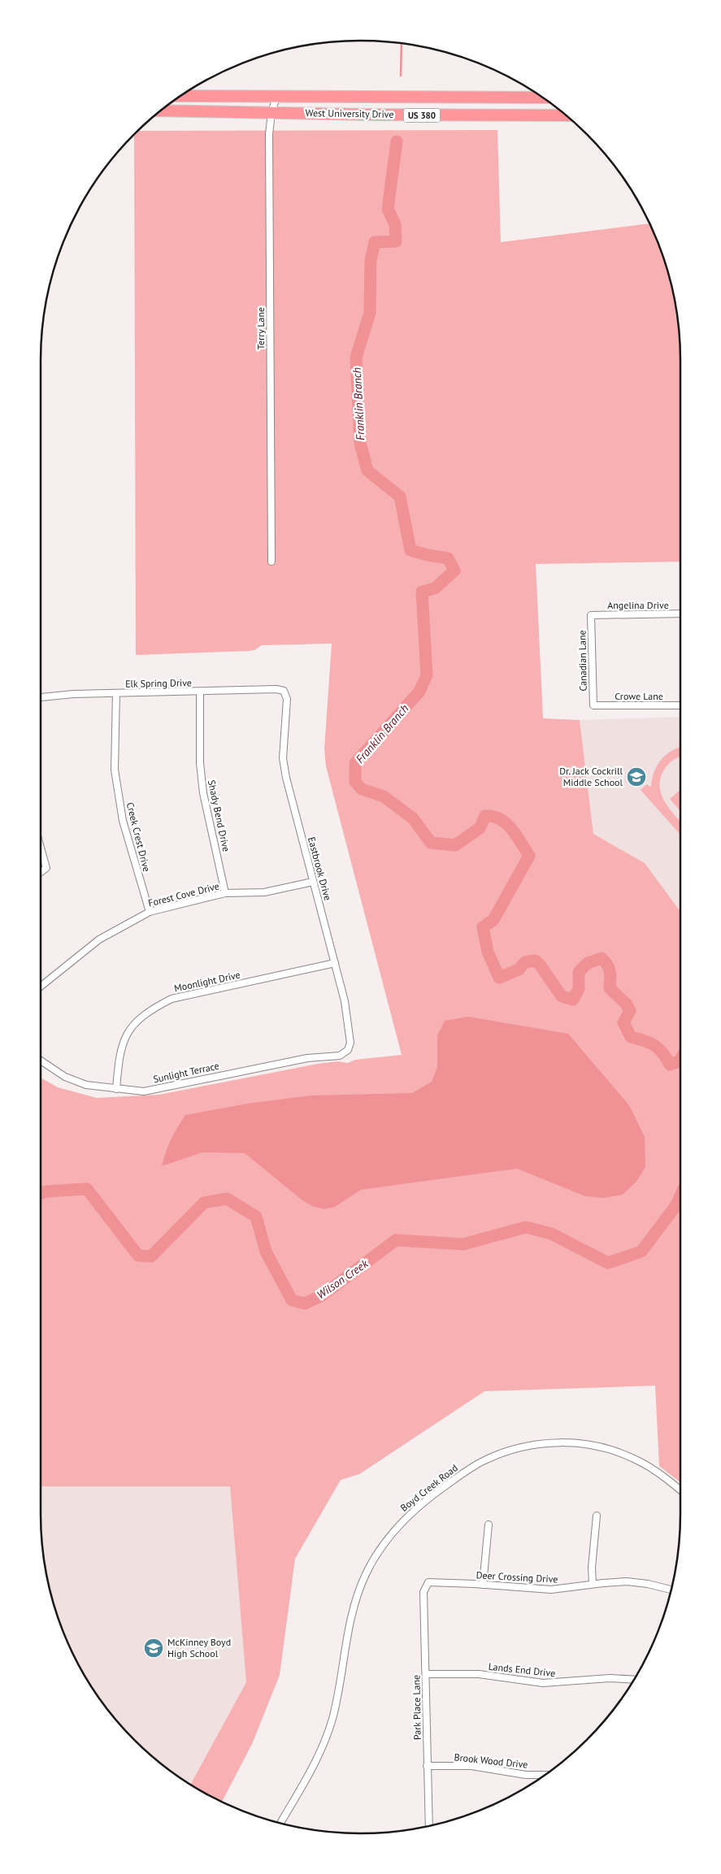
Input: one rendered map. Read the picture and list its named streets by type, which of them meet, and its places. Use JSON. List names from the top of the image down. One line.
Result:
{"streets":{"highway":["West University Drive","US 380"],"street":["Terry Lane","Angelina Drive","Canadian Lane","Elk Spring Drive","Crowe Lane","Shady Bend Drive","Creek Crest Drive","Eastbrook Drive","Forest Cove Drive","Moonlight Drive","Sunlight Terrace","Boyd Creek Road","Deer Crossing Drive","Lands End Drive","Park Place Lane","Brook Wood Drive"]},"crossings":[["West University Drive","Terry Lane"],["Angelina Drive","Canadian Lane"],["Canadian Lane","Crowe Lane"],["Elk Spring Drive","Shady Bend Drive"],["Elk Spring Drive","Creek Crest Drive"],["Elk Spring Drive","Eastbrook Drive"],["Shady Bend Drive","Forest Cove Drive"],["Creek Crest Drive","Forest Cove Drive"],["Eastbrook Drive","Forest Cove Drive"],["Eastbrook Drive","Moonlight Drive"],["Eastbrook Drive","Sunlight Terrace"],["Moonlight Drive","Sunlight Terrace"],["Deer Crossing Drive","Park Place Lane"],["Lands End Drive","Park Place Lane"],["Park Place Lane","Brook Wood Drive"]],"water":["Franklin Branch","Wilson Creek"],"places":{"school or university":["Dr. Jack Cockrill Middle School","McKinney Boyd High School"]}}
